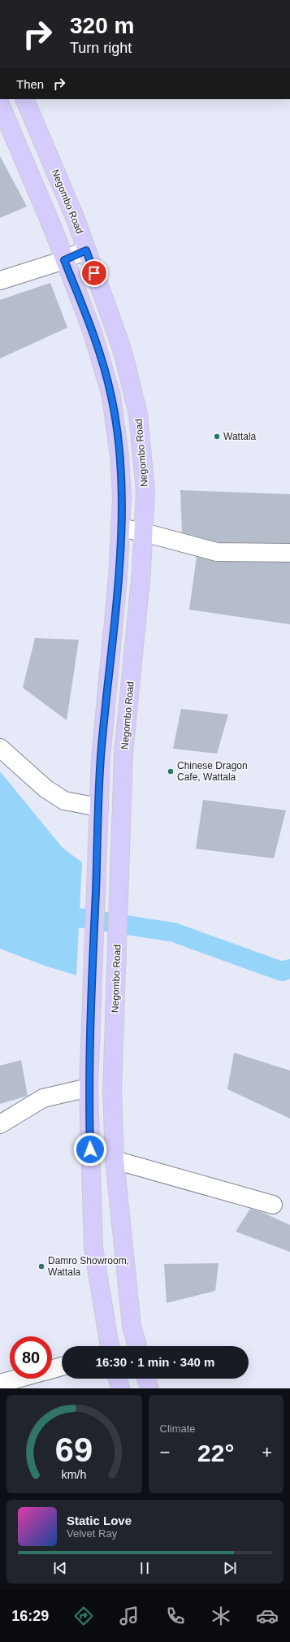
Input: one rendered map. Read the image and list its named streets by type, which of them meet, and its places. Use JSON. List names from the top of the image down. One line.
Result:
{"streets":{"highway":["Negombo Road"]},"places":["Wattala","Chinese Dragon Cafe, Wattala","Damro Showroom, Wattala"],"page":{"turn":["320 m","Turn right"],"then":"Then","limit":"80","trip":"16:30 · 1 min · 340 m","tile":"Climate","heat":["−","22°","+"],"song":["Static Love","Velvet Ray"],"tabs":"16:29","gauge":["69","km/h"]}}
